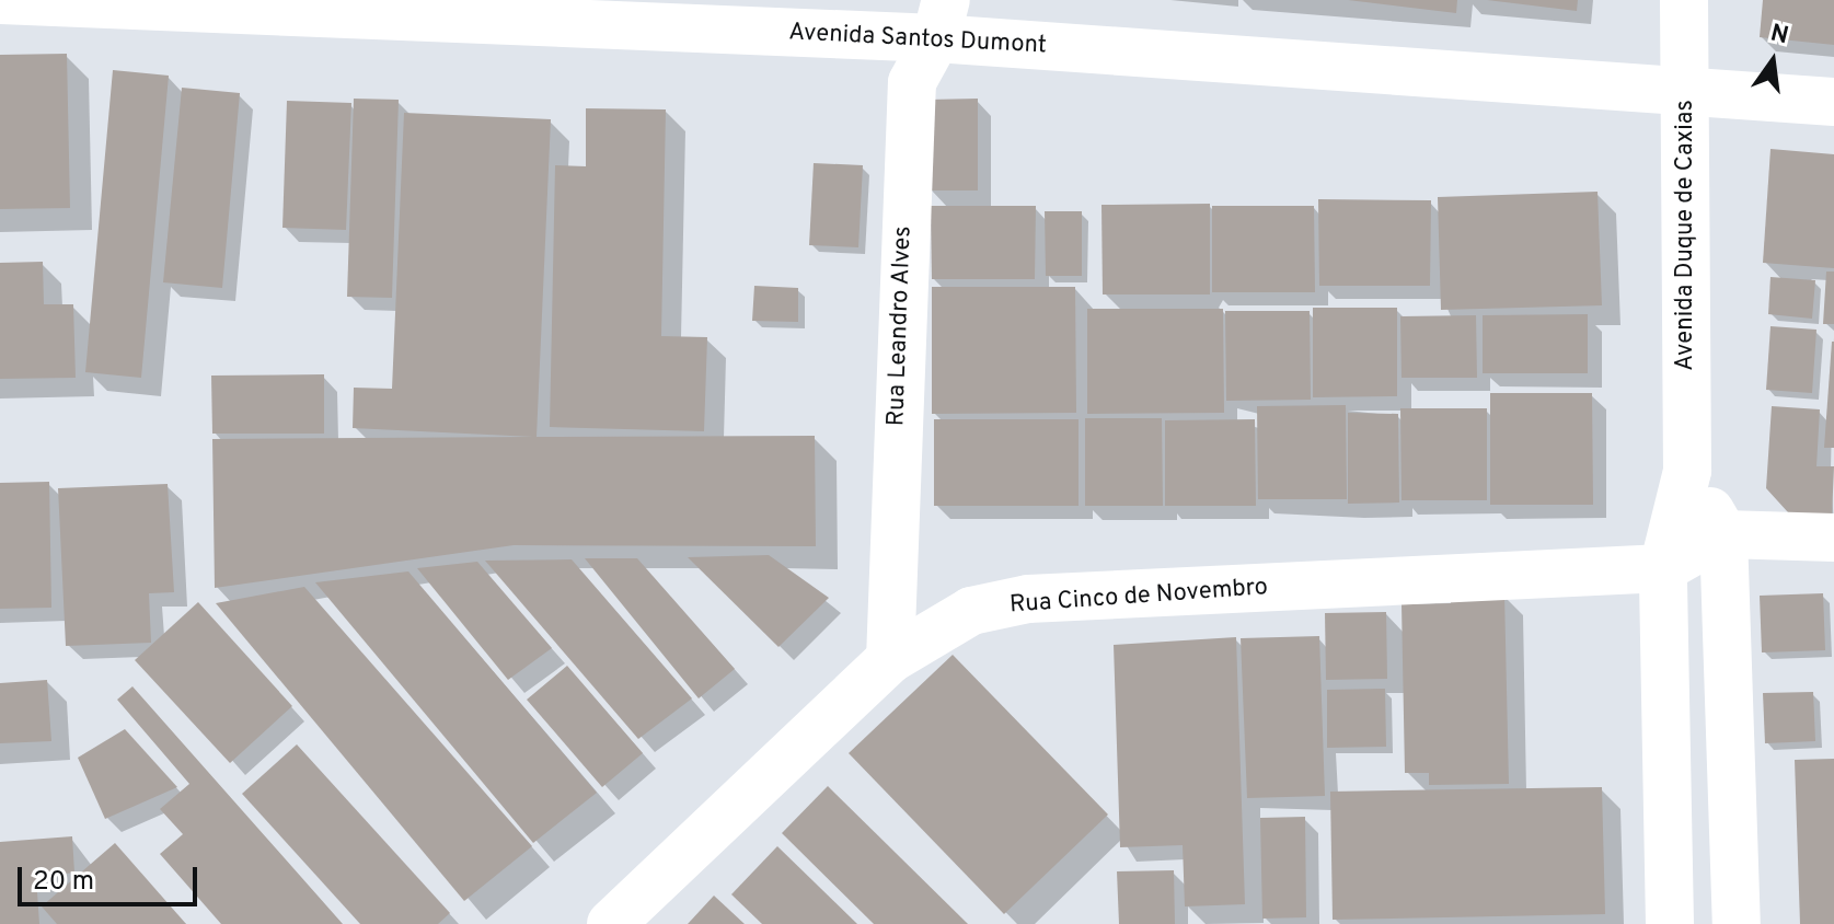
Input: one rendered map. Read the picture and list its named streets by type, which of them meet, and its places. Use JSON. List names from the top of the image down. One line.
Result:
{"streets":{"street":["Avenida Santos Dumont","Avenida Duque de Caxias","Rua Leandro Alves","Rua Cinco de Novembro"]},"crossings":[["Avenida Santos Dumont","Avenida Duque de Caxias"],["Avenida Santos Dumont","Rua Leandro Alves"],["Avenida Duque de Caxias","Rua Cinco de Novembro"],["Rua Leandro Alves","Rua Cinco de Novembro"]],"scale_bar":"20 m","north":"top"}
